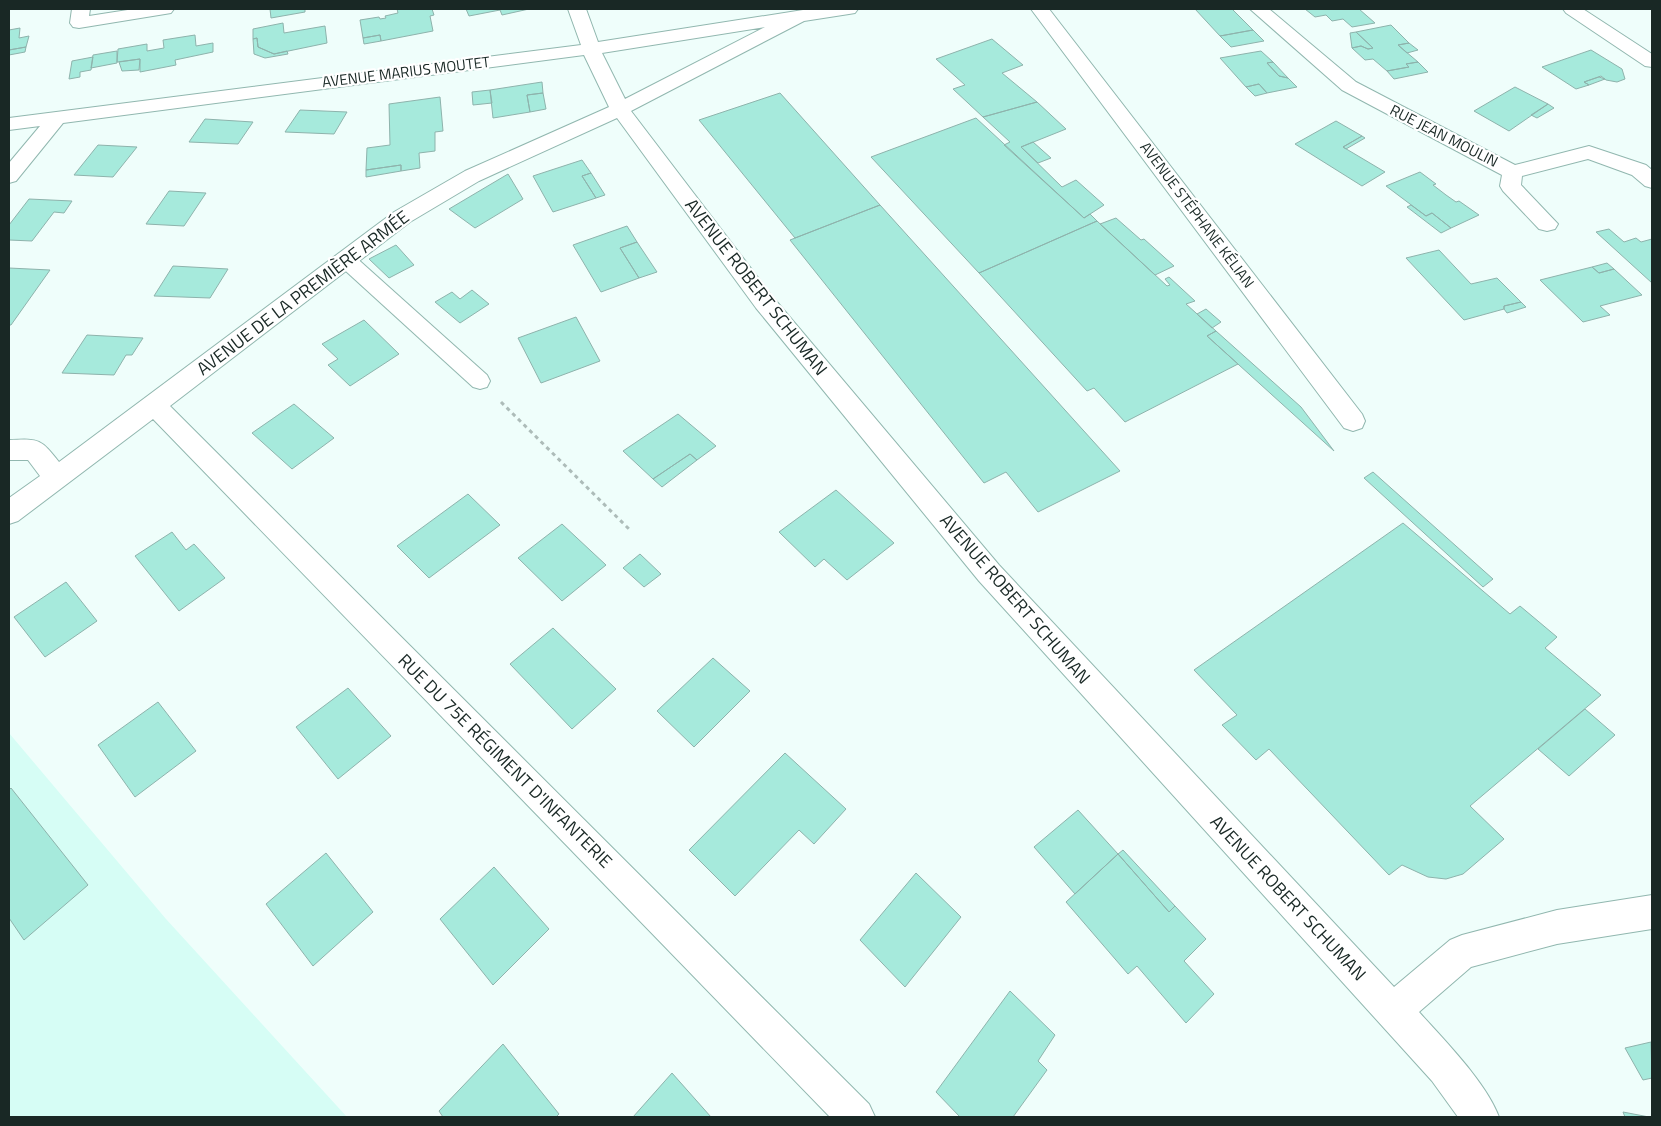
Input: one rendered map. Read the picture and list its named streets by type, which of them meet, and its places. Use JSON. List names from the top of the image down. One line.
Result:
{"streets":{"street":["AVENUE MARIUS MOUTET","RUE JEAN MOULIN","AVENUE STÉPHANE KÉLIAN","AVENUE ROBERT SCHUMAN","AVENUE DE LA PREMIÈRE ARMÉE","RUE DU 75E RÉGIMENT D'INFANTERIE"]},"crossings":[["AVENUE MARIUS MOUTET","AVENUE ROBERT SCHUMAN"],["AVENUE MARIUS MOUTET","AVENUE DE LA PREMIÈRE ARMÉE"],["AVENUE ROBERT SCHUMAN","AVENUE DE LA PREMIÈRE ARMÉE"],["AVENUE DE LA PREMIÈRE ARMÉE","RUE DU 75E RÉGIMENT D'INFANTERIE"]]}
